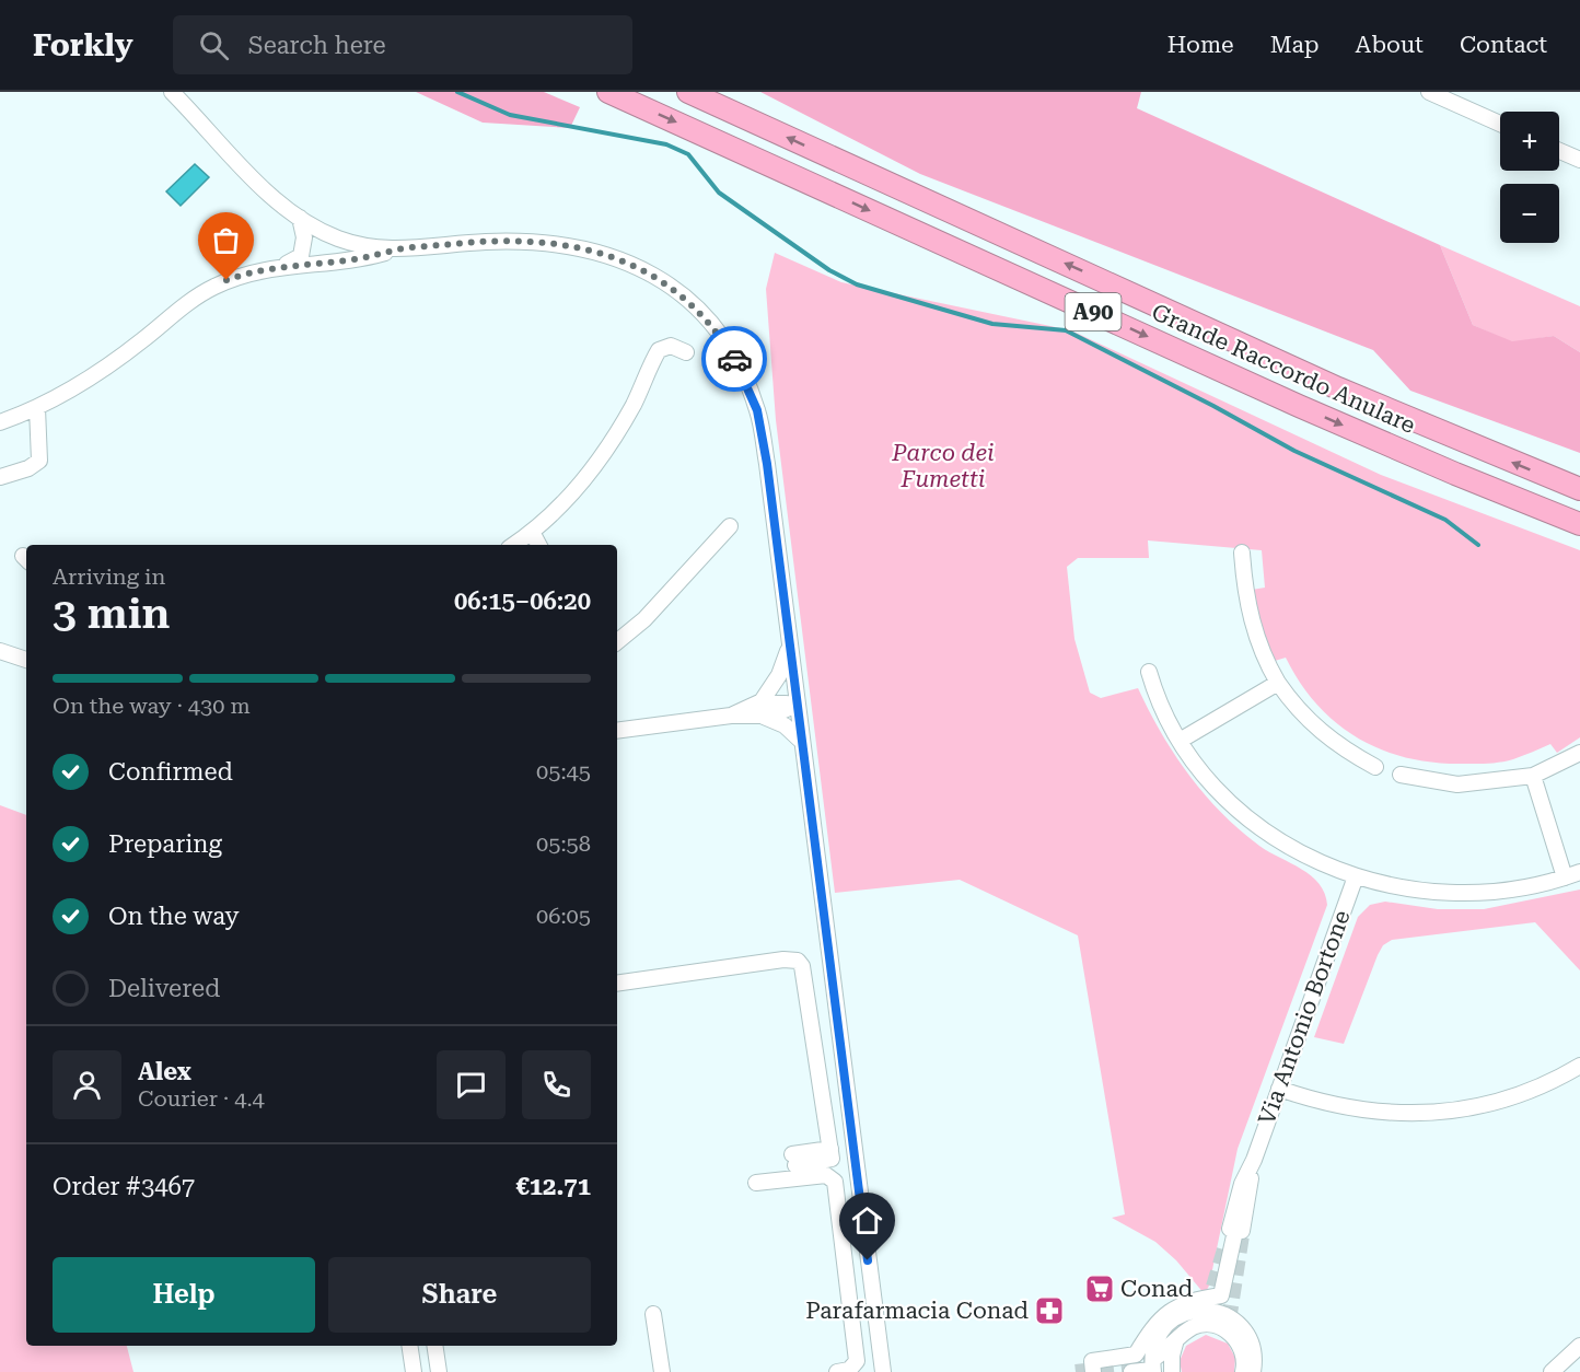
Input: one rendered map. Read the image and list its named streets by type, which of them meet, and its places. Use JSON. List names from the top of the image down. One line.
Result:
{"streets":{"highway":["A90","Grande Raccordo Anulare"],"street":["Via Antonio Bortone"]},"parks":["Parco dei Fumetti"],"places":{"supermarket":["Conad"],"pharmacy":["Parafarmacia Conad"]},"page":{"header":"Forkly","search":"Search here","nav":["Home","Map","About","Contact"],"map_buttons":["+","−"],"heading":["3 min","Arriving in","06:15–06:20"],"panel":["Alex","Courier · 4.4","Order #3467","€12.71"],"bar":"On the way · 430 m","list":[["Confirmed","05:45"],["Preparing","05:58"],["On the way","06:05"],"Delivered"],"buttons":["Help","Share"]}}
